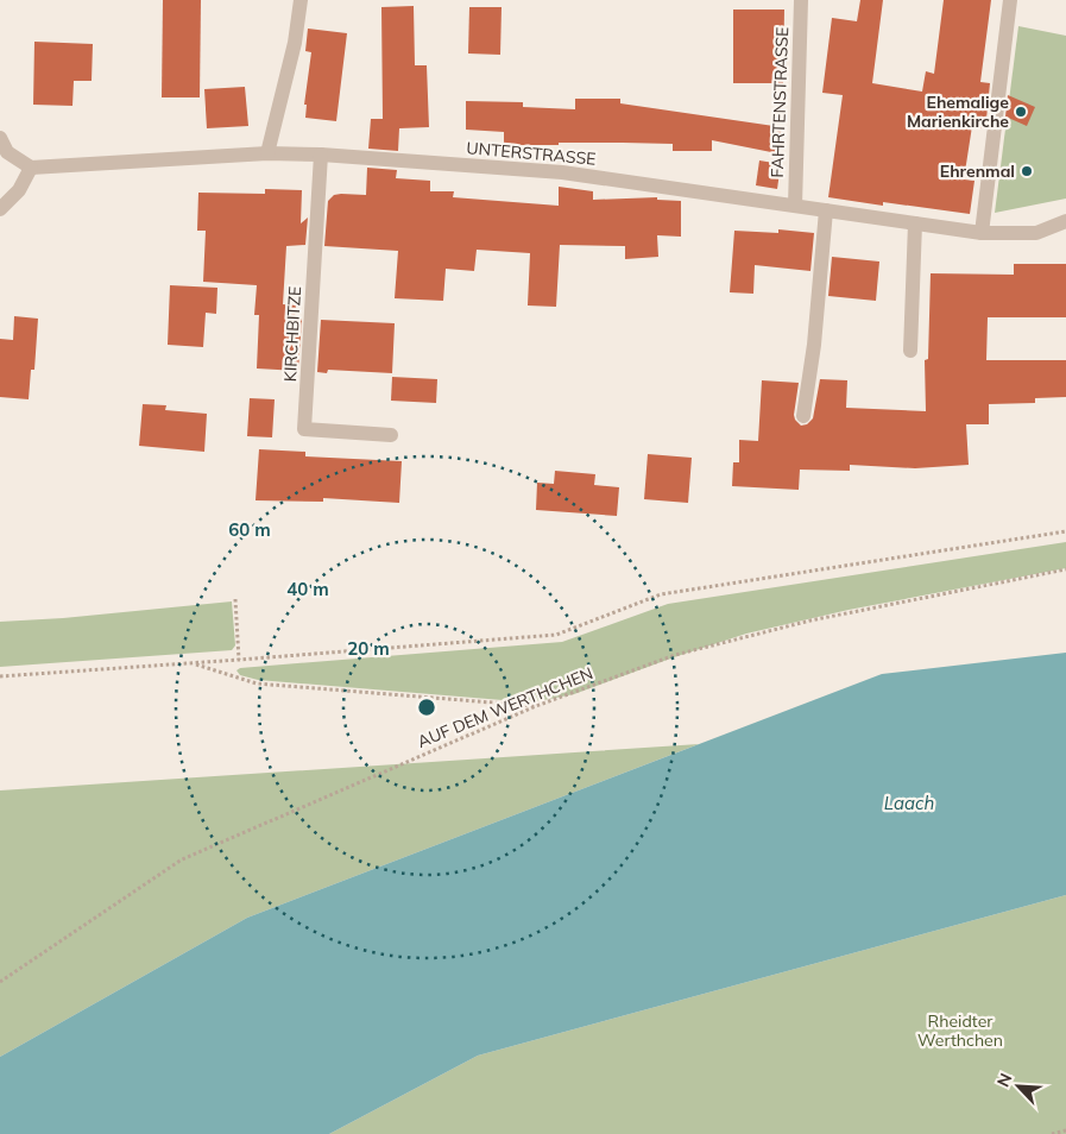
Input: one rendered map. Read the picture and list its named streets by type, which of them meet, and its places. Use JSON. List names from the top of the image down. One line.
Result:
{"streets":{"street":["FAHRTENSTRASSE","UNTERSTRASSE","KIRCHBITZE"],"path":["AUF DEM WERTHCHEN"]},"crossings":[["FAHRTENSTRASSE","UNTERSTRASSE"],["UNTERSTRASSE","KIRCHBITZE"]],"water":["Laach"],"parks":["Rheidter Werthchen"],"places":["Ehemalige Marienkirche","Ehrenmal"],"north":"top left","rings":["60 m","40 m","20 m"]}
